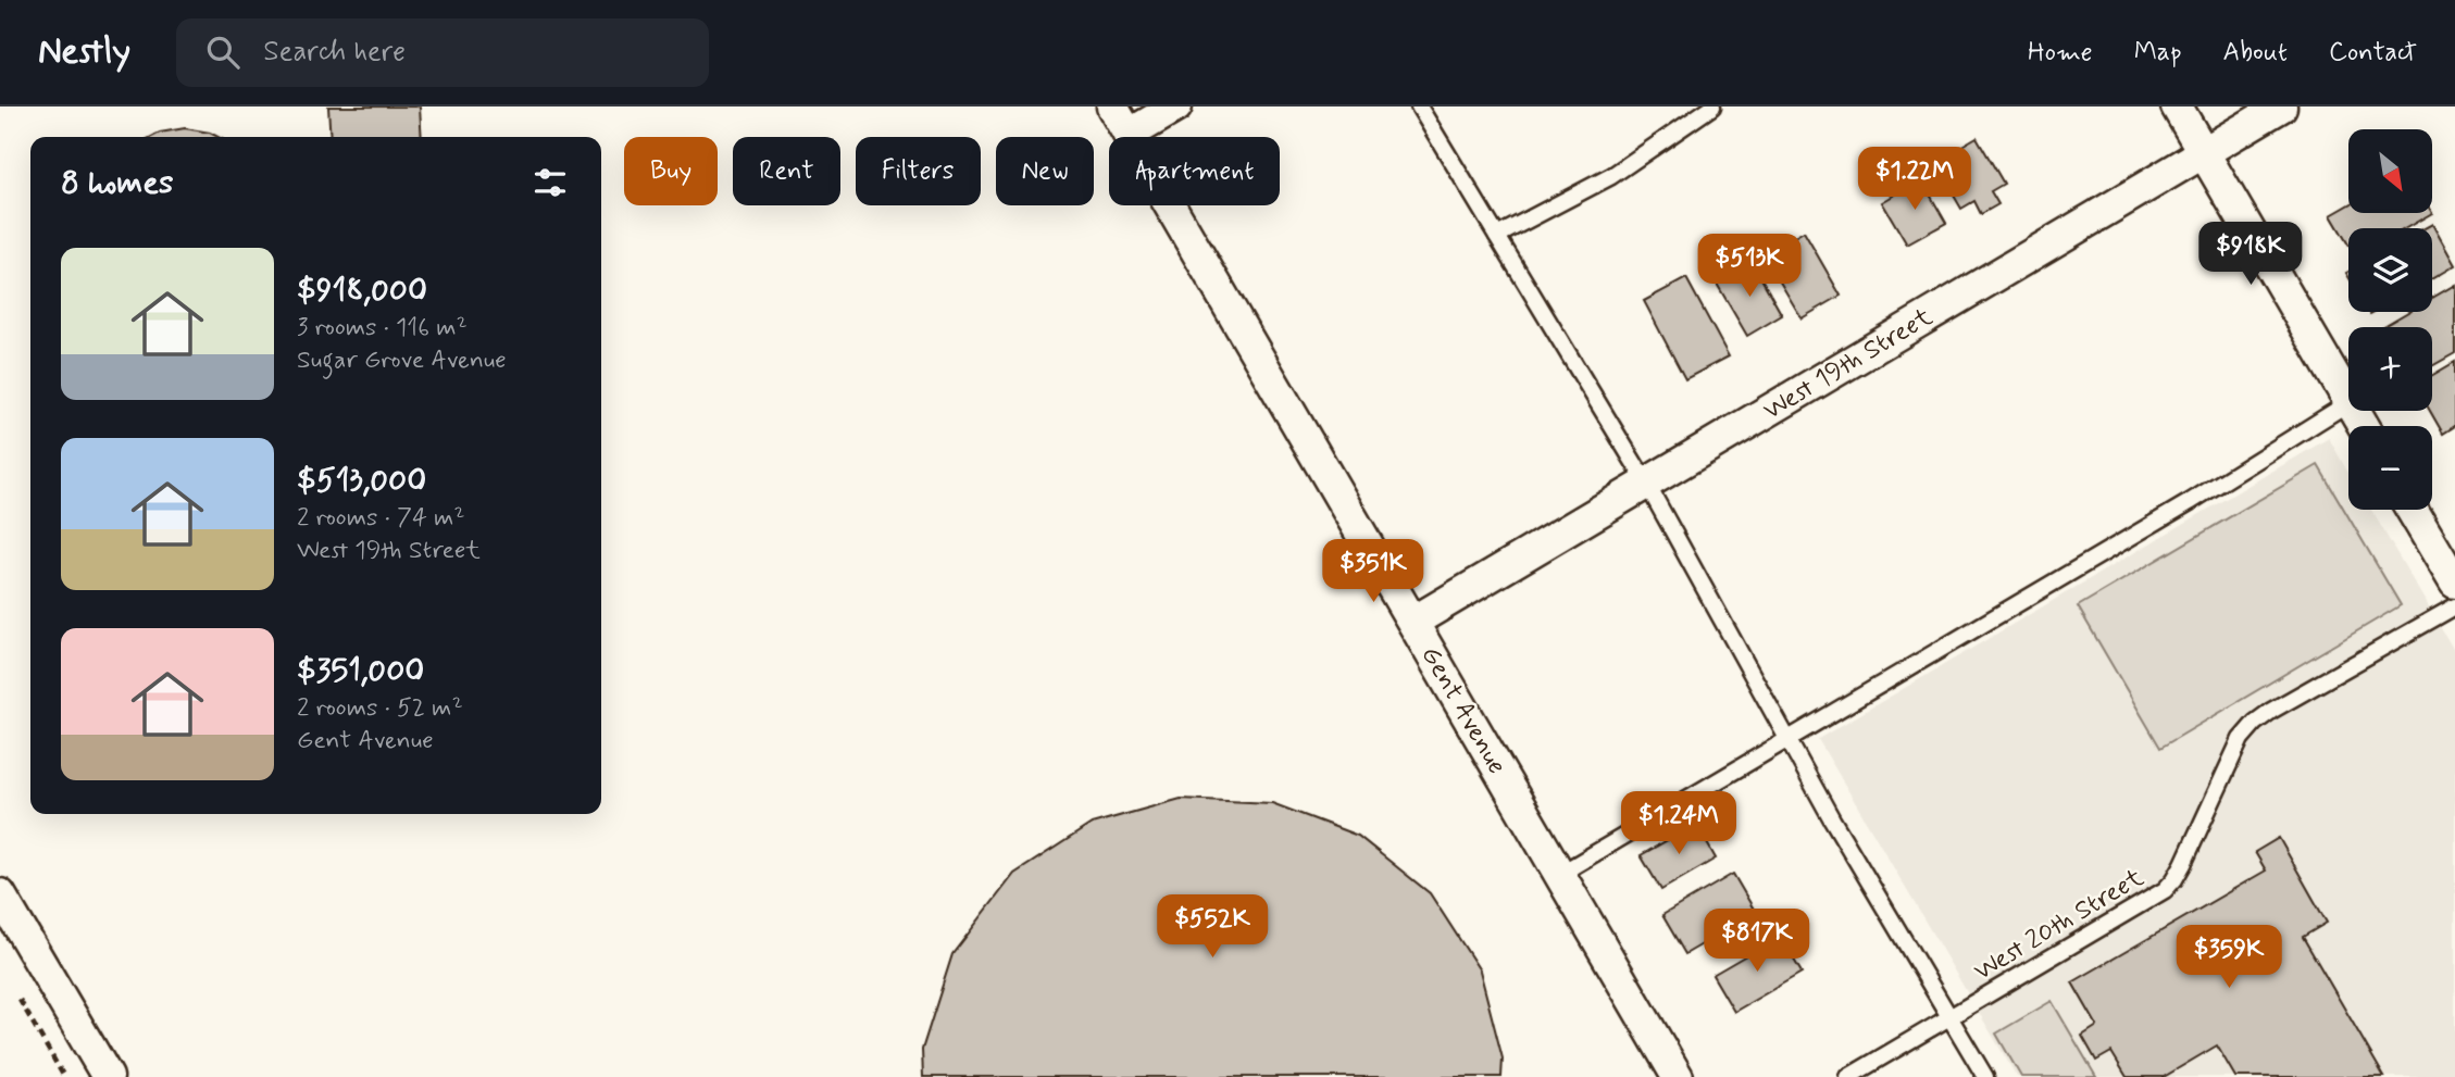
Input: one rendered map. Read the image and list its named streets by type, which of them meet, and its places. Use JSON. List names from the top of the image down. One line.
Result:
{"streets":{"street":["West 19th Street","Gent Avenue"],"lane":["West 20th Street"]},"crossings":[["West 19th Street","Gent Avenue"]],"north":"bottom right","page":{"header":"Nestly","search":"Search here","nav":["Home","Map","About","Contact"],"map_buttons":["+","−"],"chip":["Buy","Rent","Filters","New","Apartment"],"heading":"8 homes","price":["$1.22M","$918K","$513K","$351K","$1.24M","$552K","$817K","$359K"],"list":[{"name":"$918,000","note":"3 rooms · 116 m² · Sugar Grove Avenue"},{"name":"$513,000","note":"2 rooms · 74 m² · West 19th Street"},{"name":"$351,000","note":"2 rooms · 52 m² · Gent Avenue"}]}}
